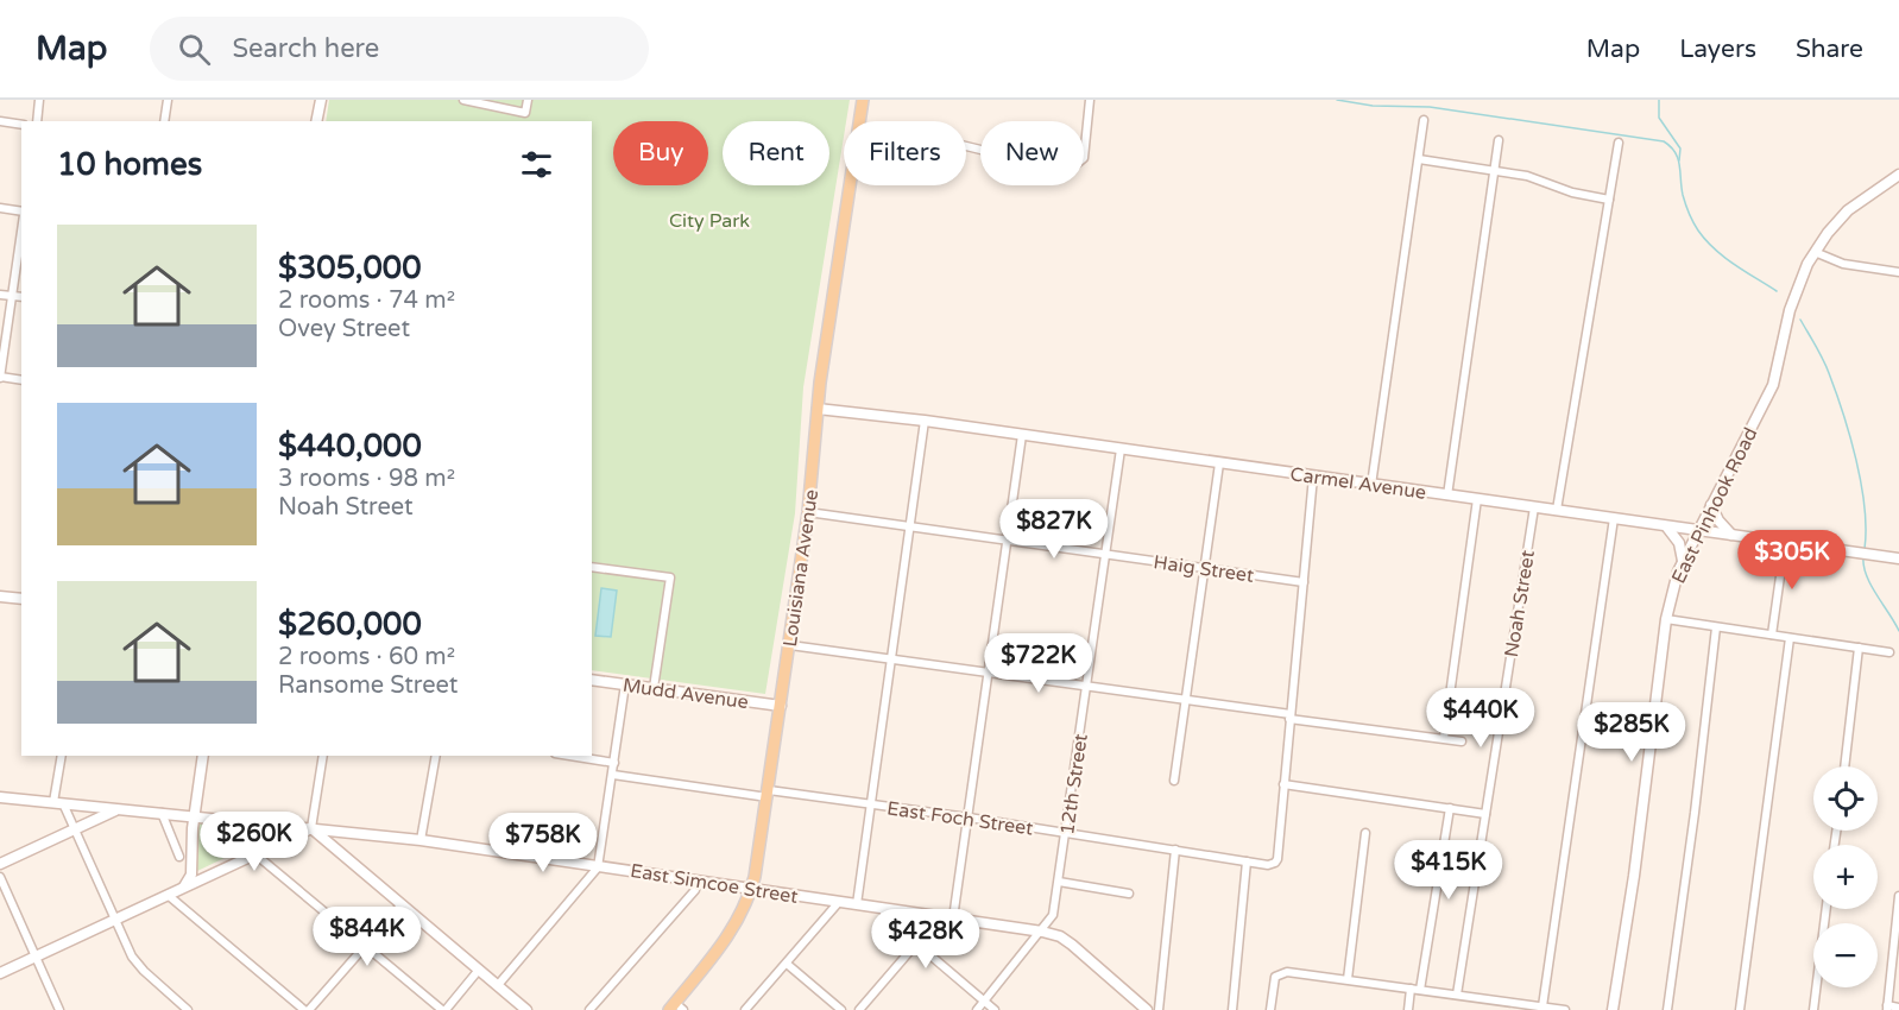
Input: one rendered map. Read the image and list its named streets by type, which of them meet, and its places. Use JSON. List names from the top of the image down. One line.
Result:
{"streets":{"main road":["Carmel Avenue","East Pinhook Road","Louisiana Avenue","Mudd Avenue","East Simcoe Street"],"street":["Haig Street","Noah Street","12th Street","East Foch Street"]},"crossings":[["Carmel Avenue","East Pinhook Road"],["Carmel Avenue","Louisiana Avenue"],["Carmel Avenue","Noah Street"],["Carmel Avenue","12th Street"],["Louisiana Avenue","Haig Street"],["Louisiana Avenue","Mudd Avenue"],["Louisiana Avenue","East Foch Street"],["Louisiana Avenue","East Simcoe Street"],["Haig Street","12th Street"],["12th Street","East Foch Street"],["12th Street","East Simcoe Street"]],"parks":["City Park"],"page":{"header":"Map","search":"Search here","nav":["Map","Layers","Share"],"chip":["Buy","Rent","Filters","New"],"heading":"10 homes","list":[{"name":"$305,000","note":"2 rooms · 74 m² · Ovey Street"},{"name":"$440,000","note":"3 rooms · 98 m² · Noah Street"},{"name":"$260,000","note":"2 rooms · 60 m² · Ransome Street"}],"price":["$827K","$305K","$722K","$440K","$285K","$260K","$758K","$415K","$844K","$428K"],"map_buttons":["+","−"]}}
